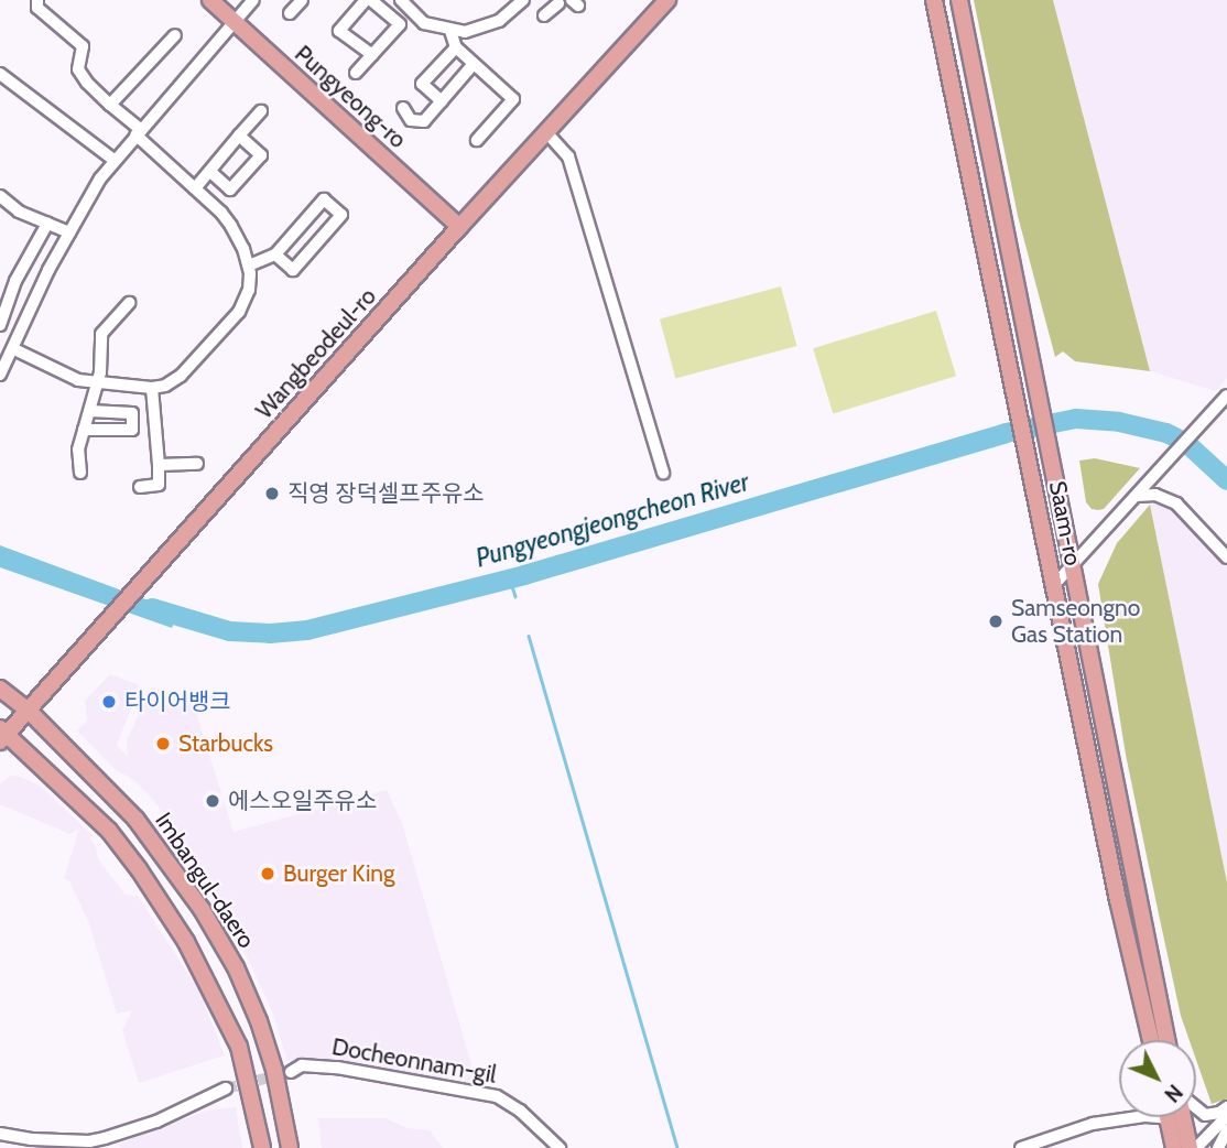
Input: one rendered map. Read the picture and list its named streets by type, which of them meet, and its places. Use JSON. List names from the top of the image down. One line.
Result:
{"streets":{"main road":["Pungyeong-ro","Wangbeodeul-ro","Saam-ro","Imbangul-daero"],"street":["Docheonnam-gil"]},"crossings":[["Pungyeong-ro","Wangbeodeul-ro"],["Wangbeodeul-ro","Imbangul-daero"]],"water":["Pungyeongjeongcheon River"],"places":["직영 장덕셀프주유소","Samseongno Gas Station","타이어뱅크","Starbucks","에스오일주유소","Burger King"],"north":"bottom right"}
